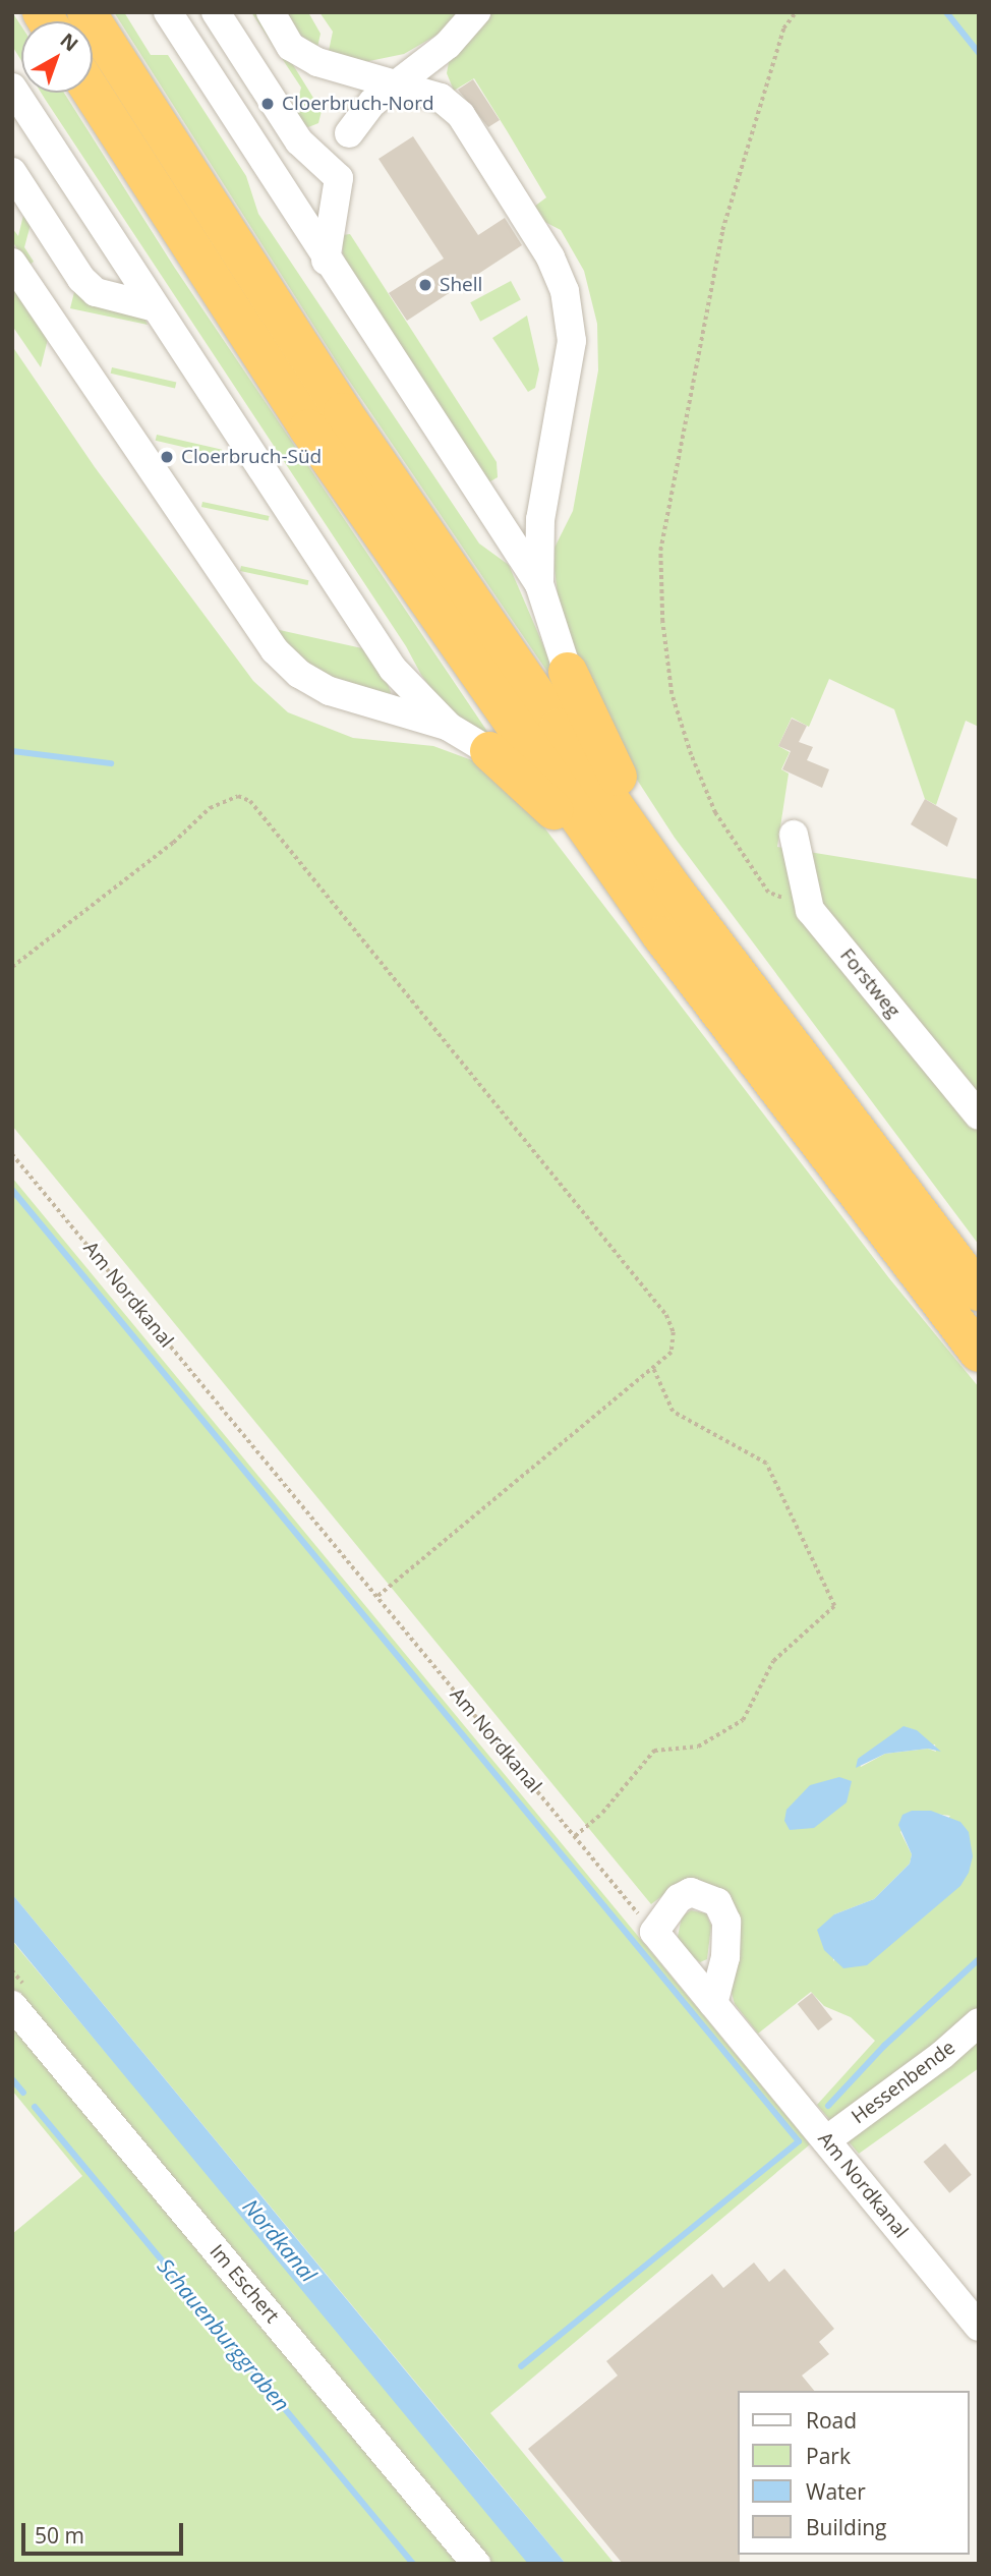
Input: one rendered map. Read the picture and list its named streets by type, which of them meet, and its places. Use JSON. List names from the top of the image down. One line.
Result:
{"streets":{"street":["Forstweg","Am Nordkanal","Hessenbende","Im Eschert"]},"crossings":[["Am Nordkanal","Hessenbende"]],"water":["Nordkanal","Schauenburggraben"],"places":["Cloerbruch-Nord","Shell","Cloerbruch-Süd"],"legend":["Road","Park","Water","Building"],"scale_bar":"50 m","north":"top right"}
